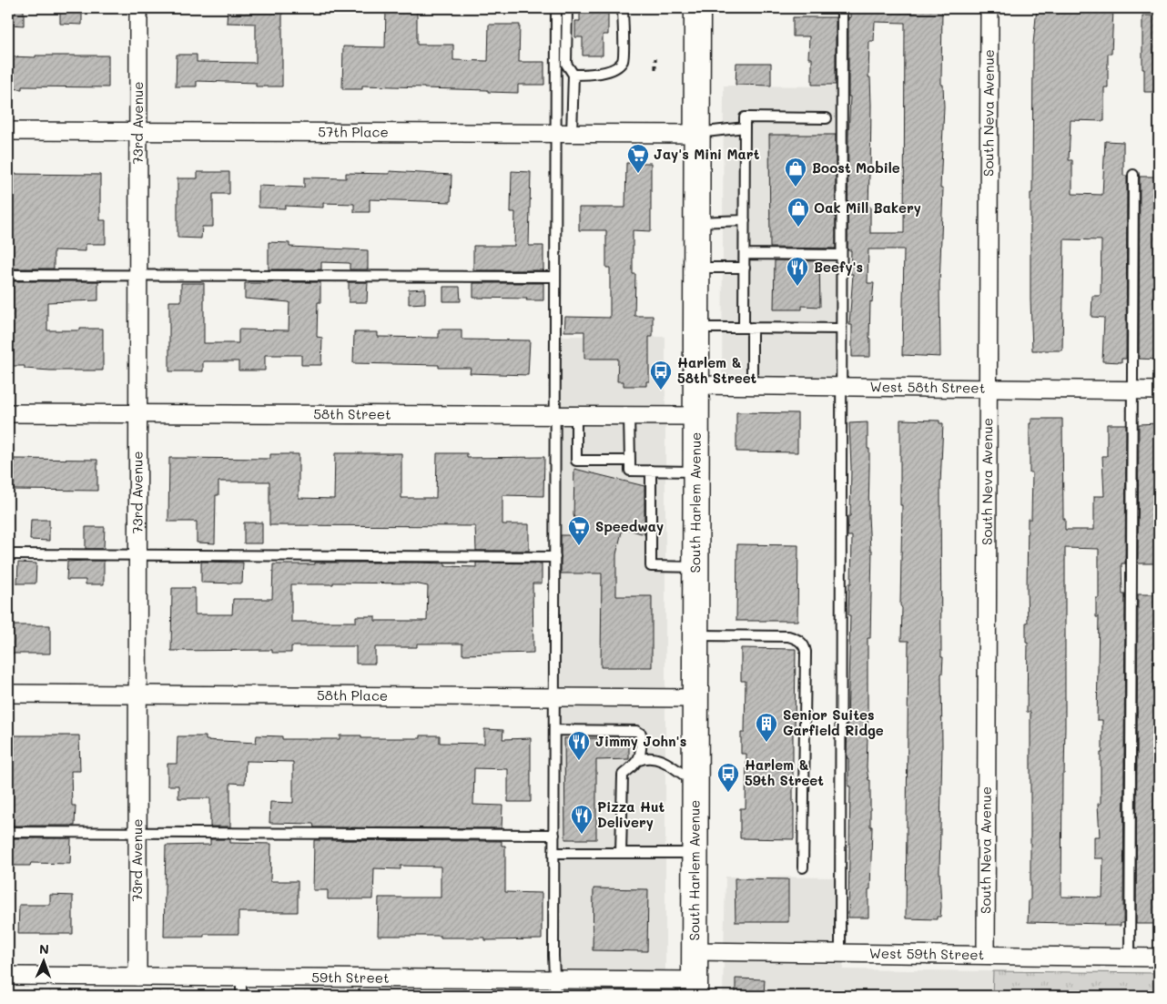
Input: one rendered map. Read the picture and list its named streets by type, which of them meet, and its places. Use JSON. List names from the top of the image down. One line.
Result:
{"streets":{"main road":["South Harlem Avenue"],"street":["South Neva Avenue","73rd Avenue","57th Place","West 58th Street","58th Street","58th Place","West 59th Street","59th Street"]},"crossings":[["South Neva Avenue","West 58th Street"],["South Neva Avenue","West 59th Street"],["73rd Avenue","57th Place"],["73rd Avenue","58th Street"],["73rd Avenue","58th Place"],["73rd Avenue","59th Street"],["57th Place","South Harlem Avenue"],["West 58th Street","South Harlem Avenue"],["58th Street","South Harlem Avenue"],["South Harlem Avenue","58th Place"],["South Harlem Avenue","West 59th Street"],["South Harlem Avenue","59th Street"]],"places":{"supermarket":["Jay's Mini Mart","Speedway"],"shop":["Boost Mobile","Oak Mill Bakery"],"restaurant":["Beefy's","Jimmy John's","Pizza Hut Delivery"],"bus stop":["Harlem & 58th Street","Harlem & 59th Street"],"building":["Senior Suites Garfield Ridge"]},"north":"top"}
